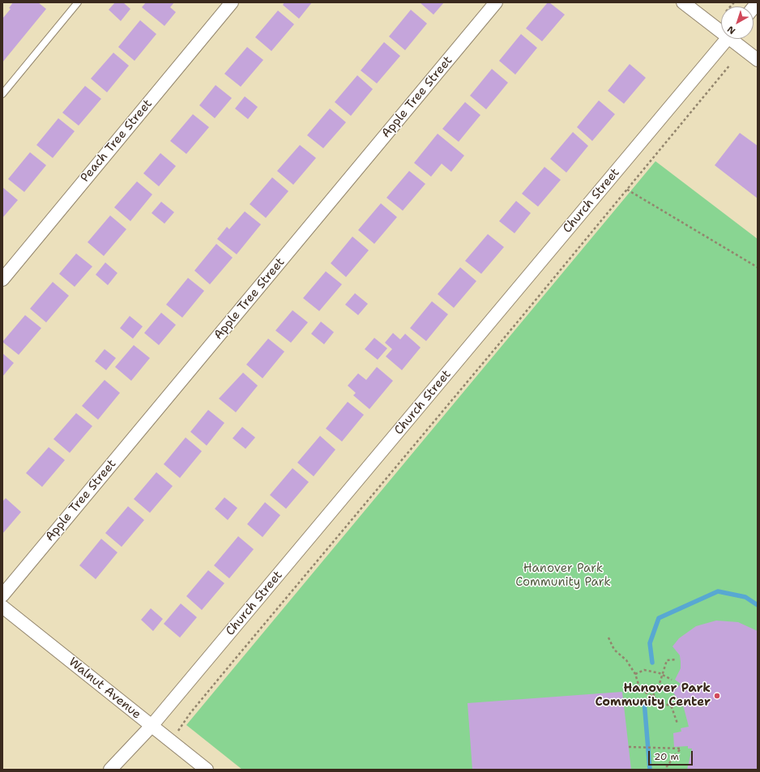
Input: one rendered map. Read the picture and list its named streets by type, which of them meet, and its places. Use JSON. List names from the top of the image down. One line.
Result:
{"streets":{"street":["Apple Tree Street","Peach Tree Street","Church Street","Walnut Avenue"]},"crossings":[["Church Street","Walnut Avenue"]],"parks":["Hanover Park Community Park"],"places":["Hanover Park Community Center"],"scale_bar":"20 m","north":"bottom left"}
